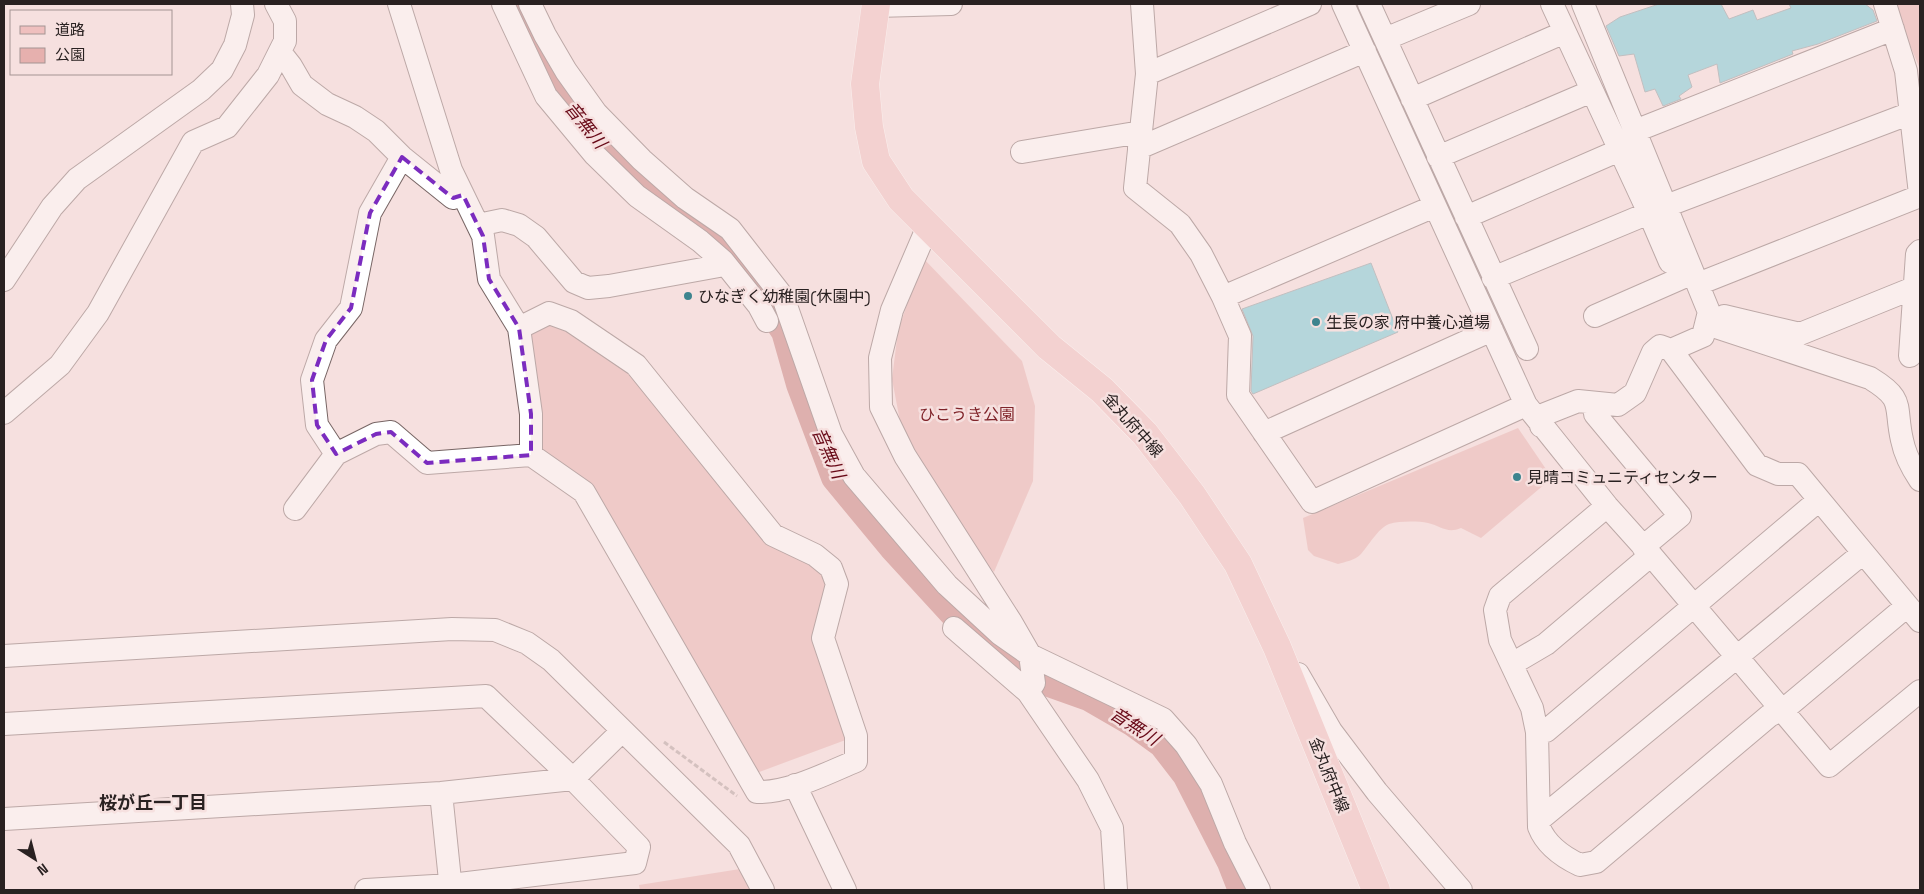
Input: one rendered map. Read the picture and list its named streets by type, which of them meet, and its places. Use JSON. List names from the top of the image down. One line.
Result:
{"streets":{"main road":["金丸府中線"]},"districts":["桜が丘一丁目"],"water":["音無川"],"parks":["ひこうき公園"],"places":["ひなぎく幼稚園(休園中)","生長の家 府中養心道場","見晴コミュニティセンター"],"legend":["道路","公園"],"north":"bottom right"}
